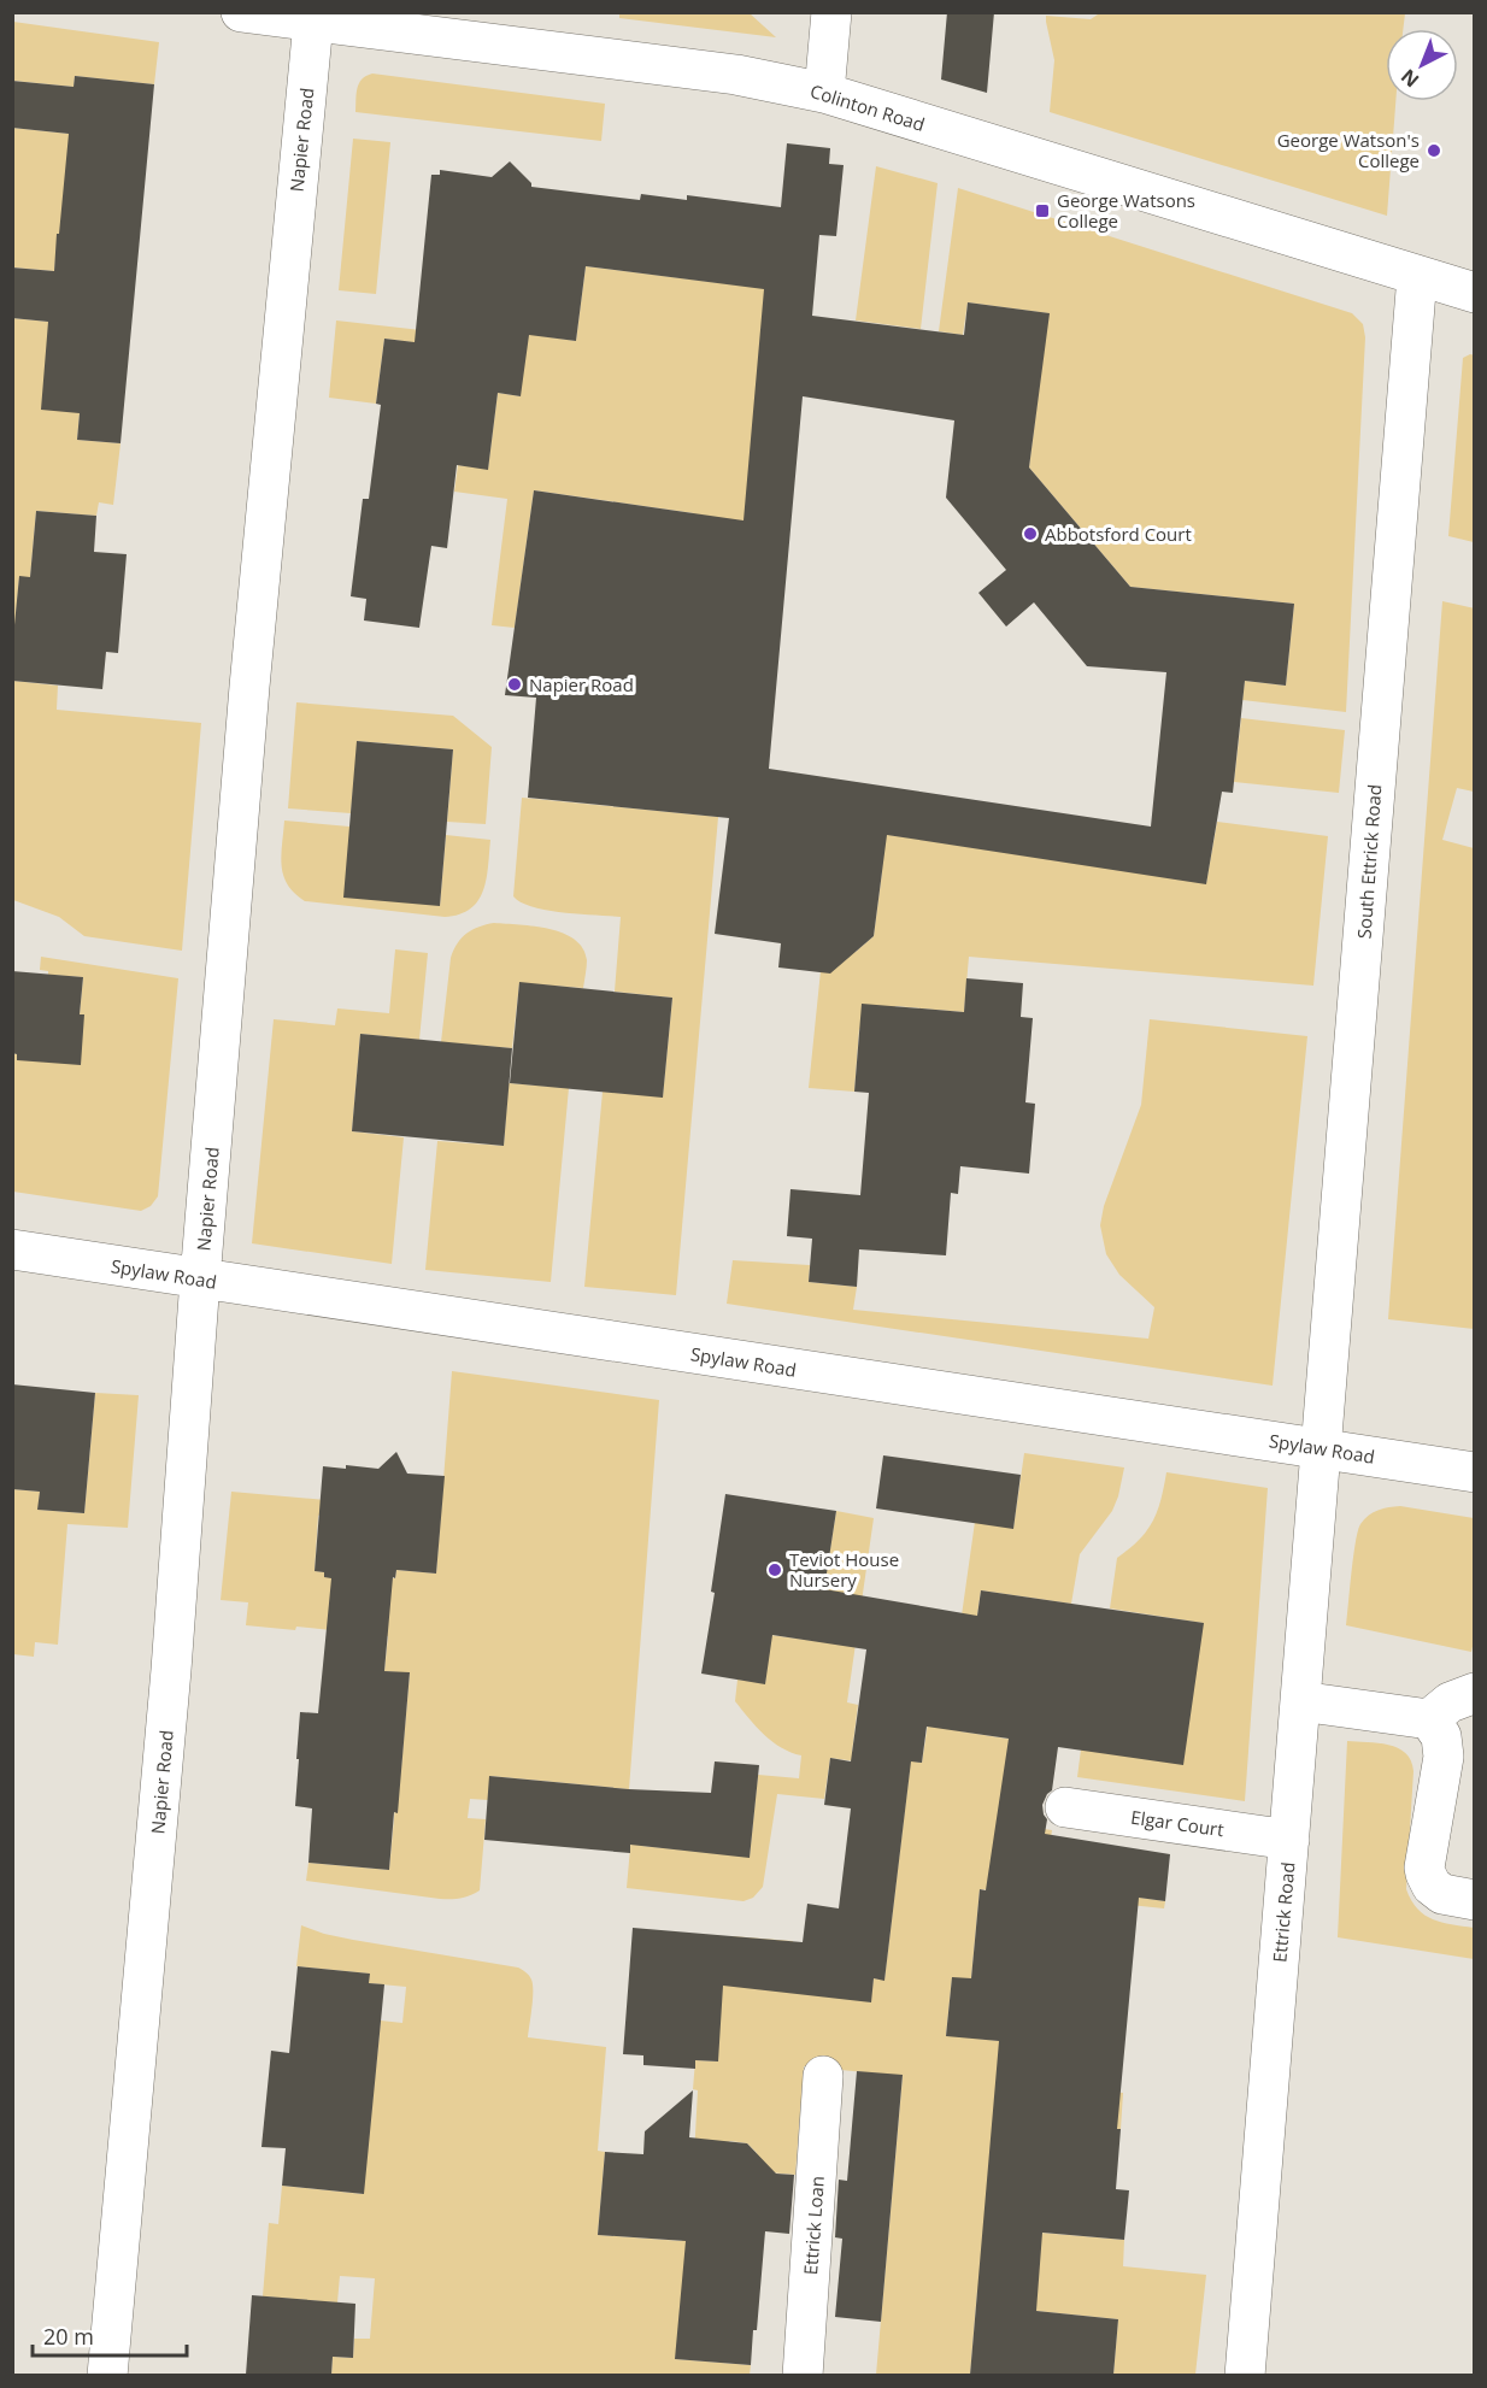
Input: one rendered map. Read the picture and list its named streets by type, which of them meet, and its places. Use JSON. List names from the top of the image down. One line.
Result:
{"streets":{"street":["Colinton Road","Napier Road","South Ettrick Road","Spylaw Road","Elgar Court","Ettrick Road","Ettrick Loan"]},"crossings":[["Colinton Road","Napier Road"],["Colinton Road","South Ettrick Road"],["Napier Road","Spylaw Road"],["South Ettrick Road","Spylaw Road"],["South Ettrick Road","Ettrick Road"],["Spylaw Road","Ettrick Road"],["Elgar Court","Ettrick Road"]],"places":{"other":["George Watson's College","Abbotsford Court","Napier Road","Teviot House Nursery"],"transit":["George Watsons College"]},"scale_bar":"20 m","north":"bottom left"}
